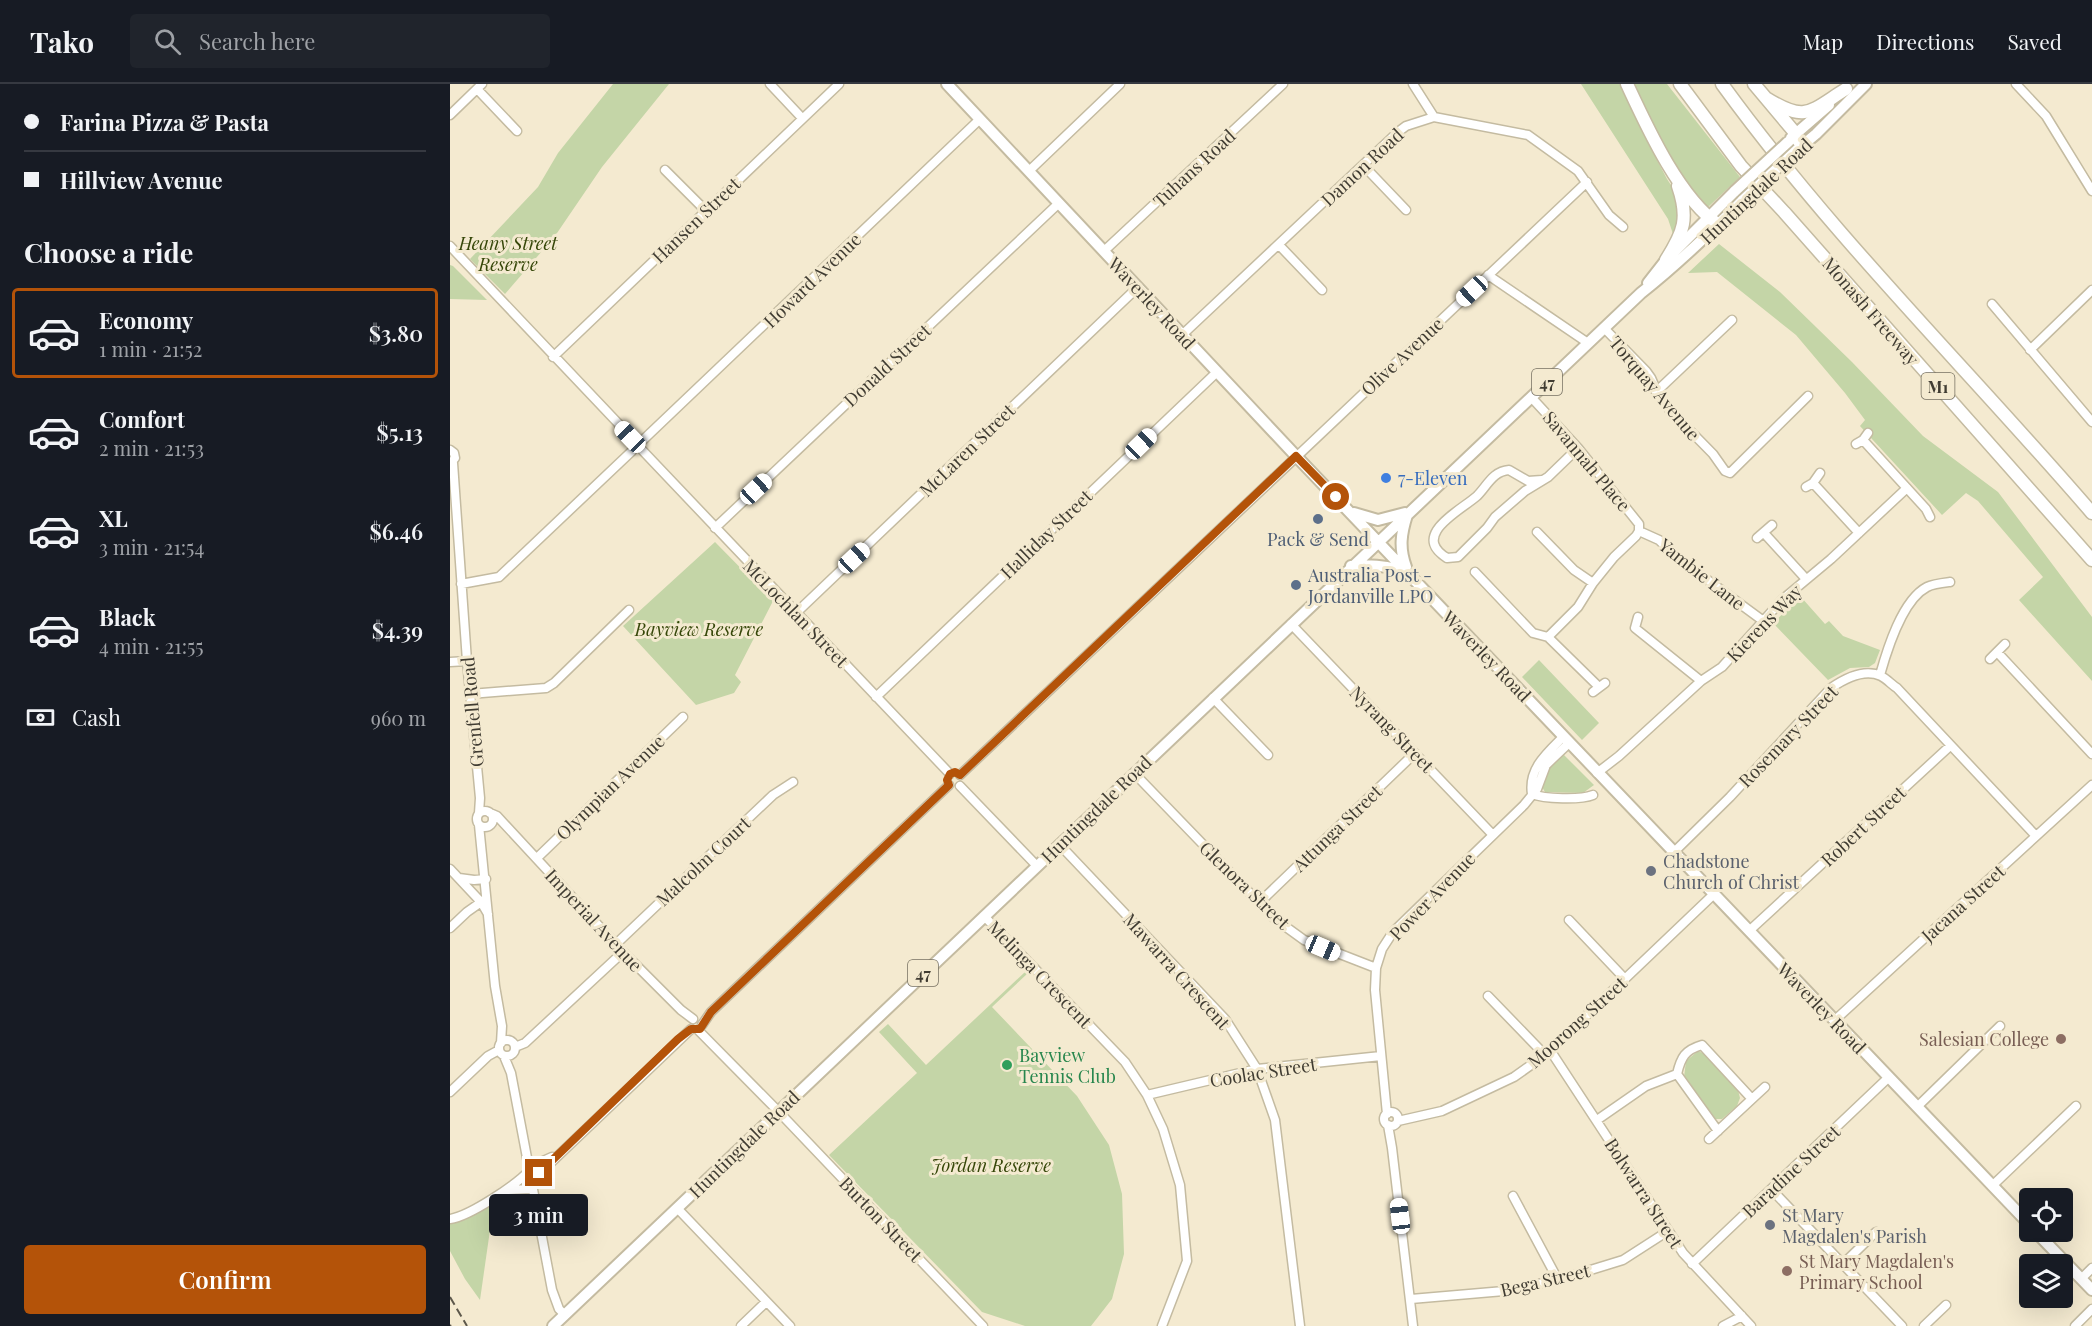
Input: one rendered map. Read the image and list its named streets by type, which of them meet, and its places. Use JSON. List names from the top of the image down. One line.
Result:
{"streets":{"highway":["Monash Freeway","M1"],"main road":["Huntingdale Road","Waverley Road","47"],"street":["Damon Road","Tuhans Road","Hansen Street","Howard Avenue","Olive Avenue","Donald Street","Torquay Avenue","McLaren Street","Savannah Place","Halliday Street","Yambie Lane","McLochlan Street","Kierens Way","Grenfell Road","Nyrang Street","Rosemary Street","Olympian Avenue","Robert Street","Attunga Street","Malcolm Court","Glenora Street","Power Avenue","Jacana Street","Imperial Avenue","Mawarra Crescent","Melinga Crescent","Moorong Street","Coolac Street","Baradine Street","Bolwarra Street","Burton Street","Bega Street"]},"crossings":[["Damon Road","Waverley Road"],["Damon Road","Olive Avenue"],["Tuhans Road","Waverley Road"],["Huntingdale Road","Waverley Road"],["Huntingdale Road","Torquay Avenue"],["Huntingdale Road","Savannah Place"],["Huntingdale Road","Nyrang Street"],["Huntingdale Road","Glenora Street"],["Huntingdale Road","Imperial Avenue"],["Huntingdale Road","Mawarra Crescent"],["Huntingdale Road","Melinga Crescent"],["Huntingdale Road","Burton Street"],["Howard Avenue","Waverley Road"],["Howard Avenue","McLochlan Street"],["Waverley Road","Olive Avenue"],["Waverley Road","Donald Street"],["Waverley Road","McLaren Street"],["Waverley Road","Halliday Street"],["Waverley Road","Kierens Way"],["Waverley Road","Rosemary Street"],["Waverley Road","Robert Street"],["Waverley Road","Power Avenue"],["Waverley Road","Jacana Street"],["Waverley Road","Moorong Street"],["Waverley Road","Baradine Street"],["Olive Avenue","McLochlan Street"],["Donald Street","McLochlan Street"],["McLaren Street","McLochlan Street"],["Savannah Place","Yambie Lane"],["Halliday Street","McLochlan Street"],["Yambie Lane","Kierens Way"],["Grenfell Road","Imperial Avenue"],["Nyrang Street","Attunga Street"],["Nyrang Street","Power Avenue"],["Olympian Avenue","Imperial Avenue"],["Attunga Street","Glenora Street"],["Malcolm Court","Imperial Avenue"],["Glenora Street","Power Avenue"],["Power Avenue","Moorong Street"],["Power Avenue","Coolac Street"],["Power Avenue","Bega Street"],["Imperial Avenue","Burton Street"],["Mawarra Crescent","Coolac Street"],["Melinga Crescent","Coolac Street"],["Moorong Street","Bolwarra Street"],["Baradine Street","Bolwarra Street"],["Bolwarra Street","Bega Street"]],"parks":["Heany Street Reserve","Bayview Reserve","Jordan Reserve"],"places":["7-Eleven","Pack & Send","Australia Post - Jordanville LPO","Chadstone Church of Christ","Salesian College","Bayview Tennis Club","St Mary Magdalen's Parish","St Mary Magdalen's Primary School"],"page":{"header":"Tako","search":"Search here","nav":["Map","Directions","Saved"],"banner":["Farina Pizza & Pasta","Hillview Avenue"],"heading":"Choose a ride","list":[{"name":"Economy","note":"1 min · 21:52","value":"$3.80"},{"name":"Comfort","note":"2 min · 21:53","value":"$5.13"},{"name":"XL","note":"3 min · 21:54","value":"$6.46"},{"name":"Black","note":"4 min · 21:55","value":"$4.39"}],"pay":["Cash","960 m"],"bubble":"3 min","buttons":"Confirm"}}
